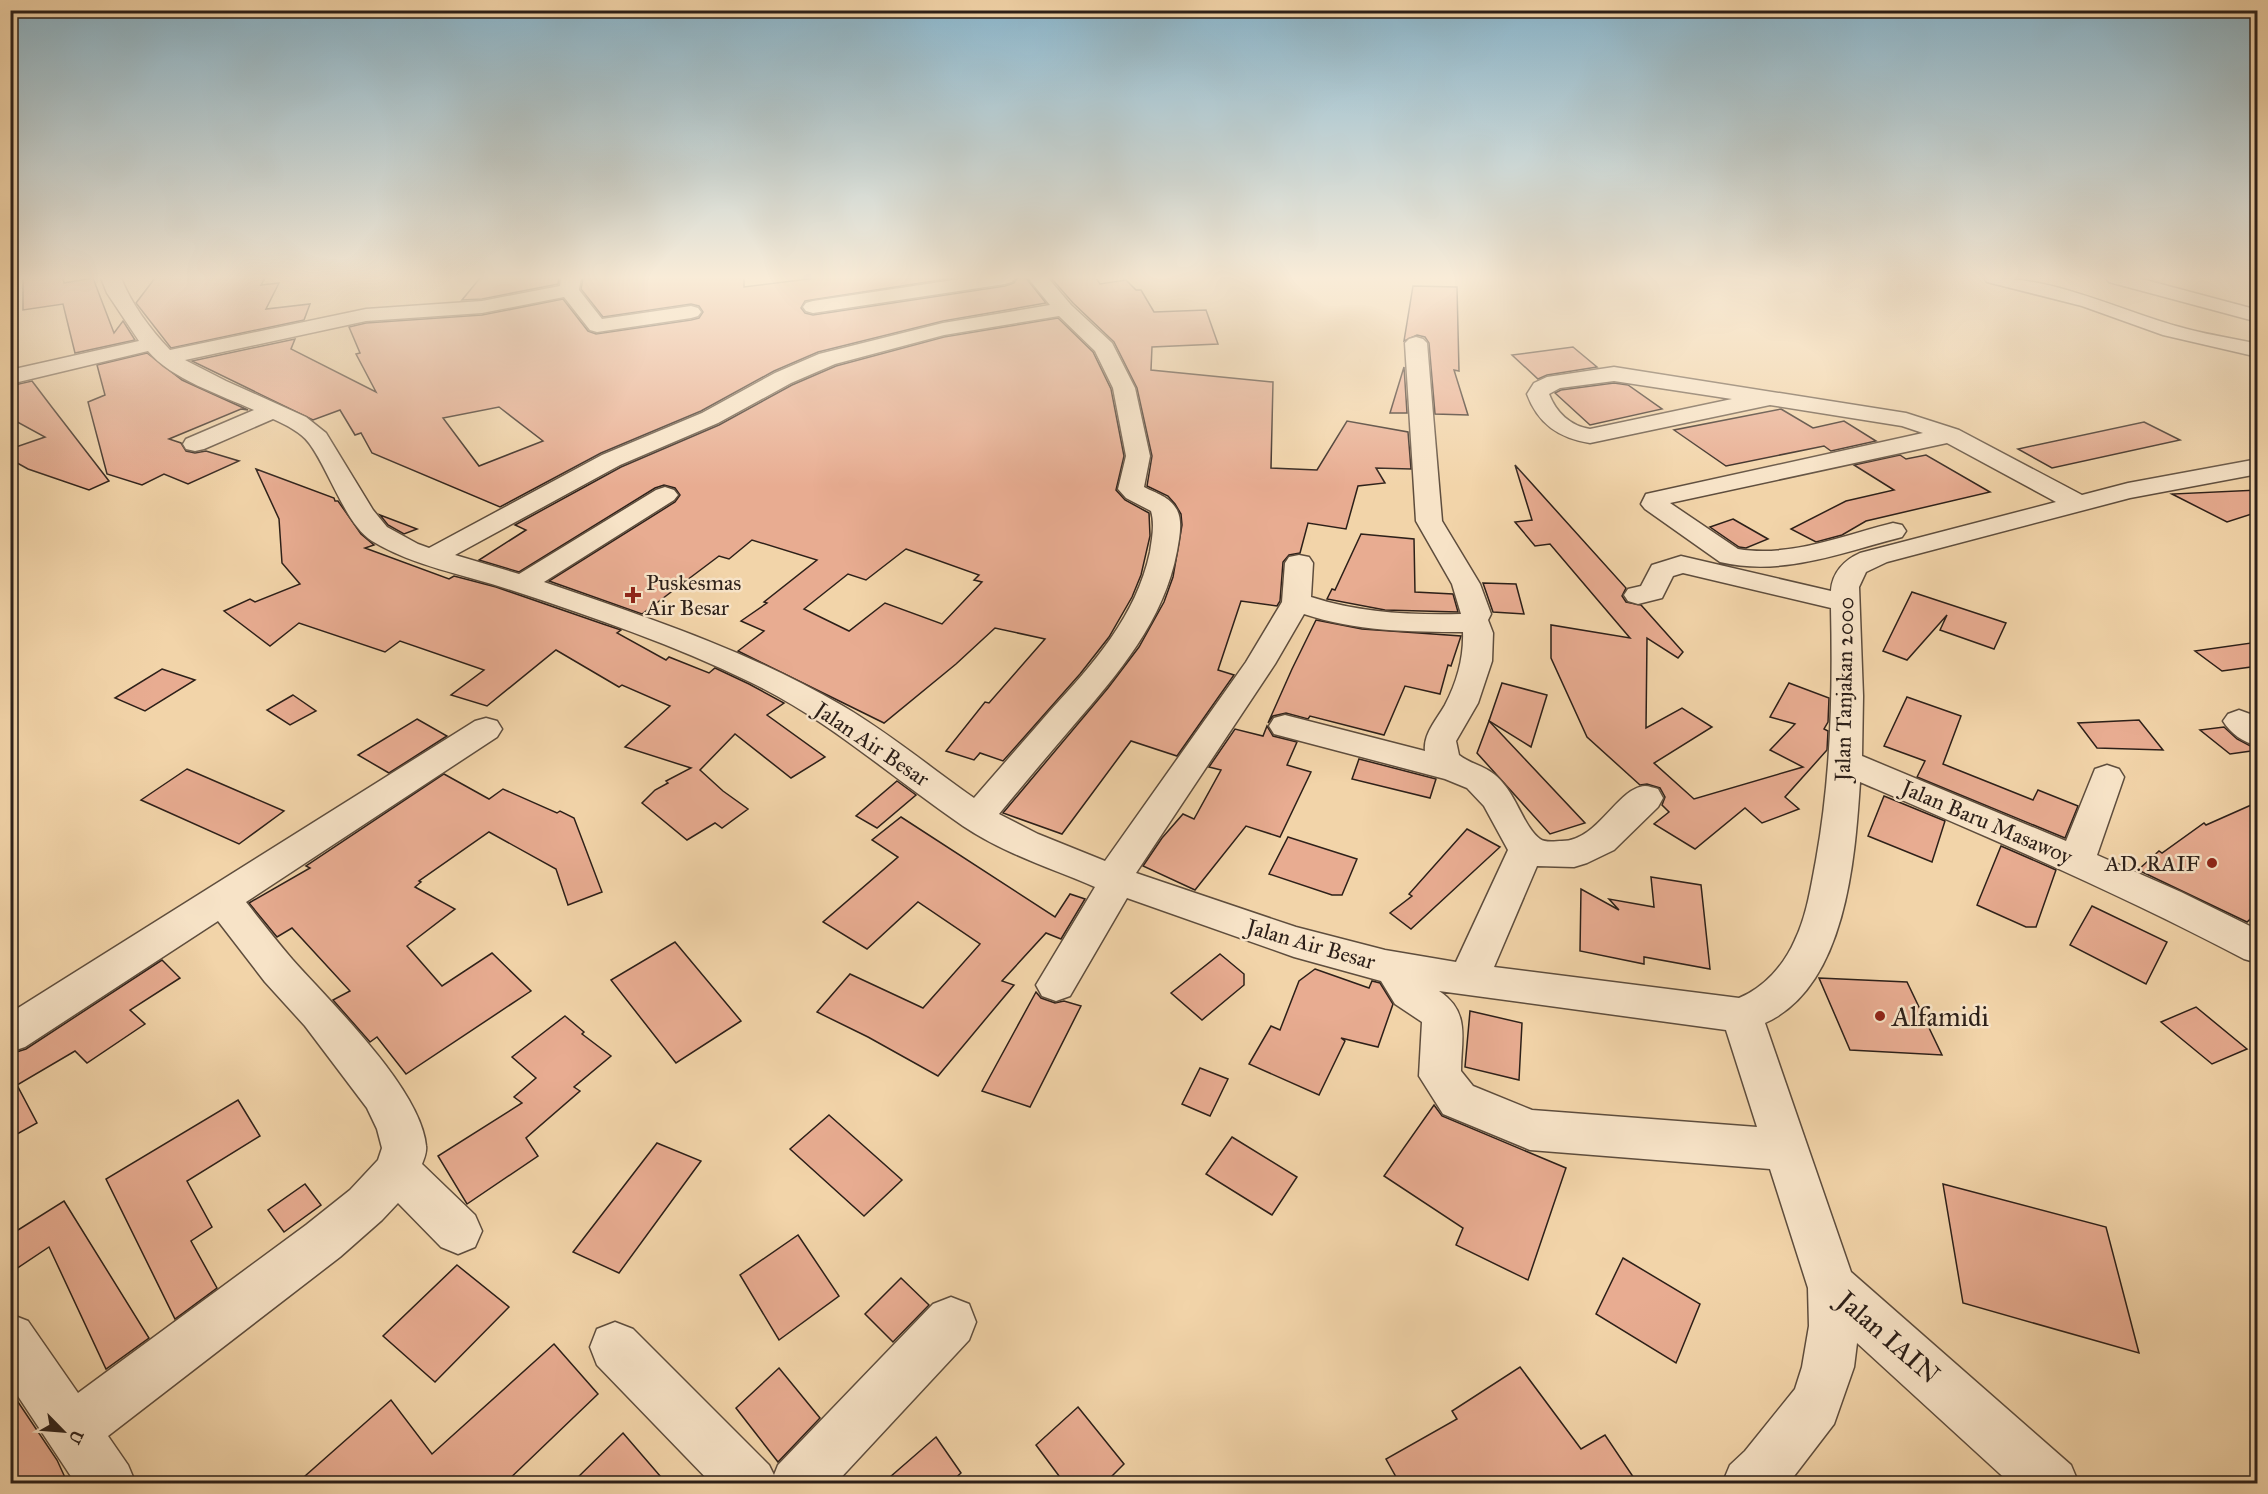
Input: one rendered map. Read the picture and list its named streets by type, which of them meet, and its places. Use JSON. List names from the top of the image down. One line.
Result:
{"streets":{"street":["Jalan Tanjakan 2000","Jalan Air Besar","Jalan Baru Masawoy","Jalan IAIN"]},"crossings":[["Jalan Tanjakan 2000","Jalan Air Besar"],["Jalan Tanjakan 2000","Jalan Baru Masawoy"],["Jalan Tanjakan 2000","Jalan IAIN"],["Jalan Air Besar","Jalan IAIN"]],"places":{"health":["Puskesmas Air Besar"],"other":["AD. RAIF","Alfamidi"]},"north":"bottom right"}
